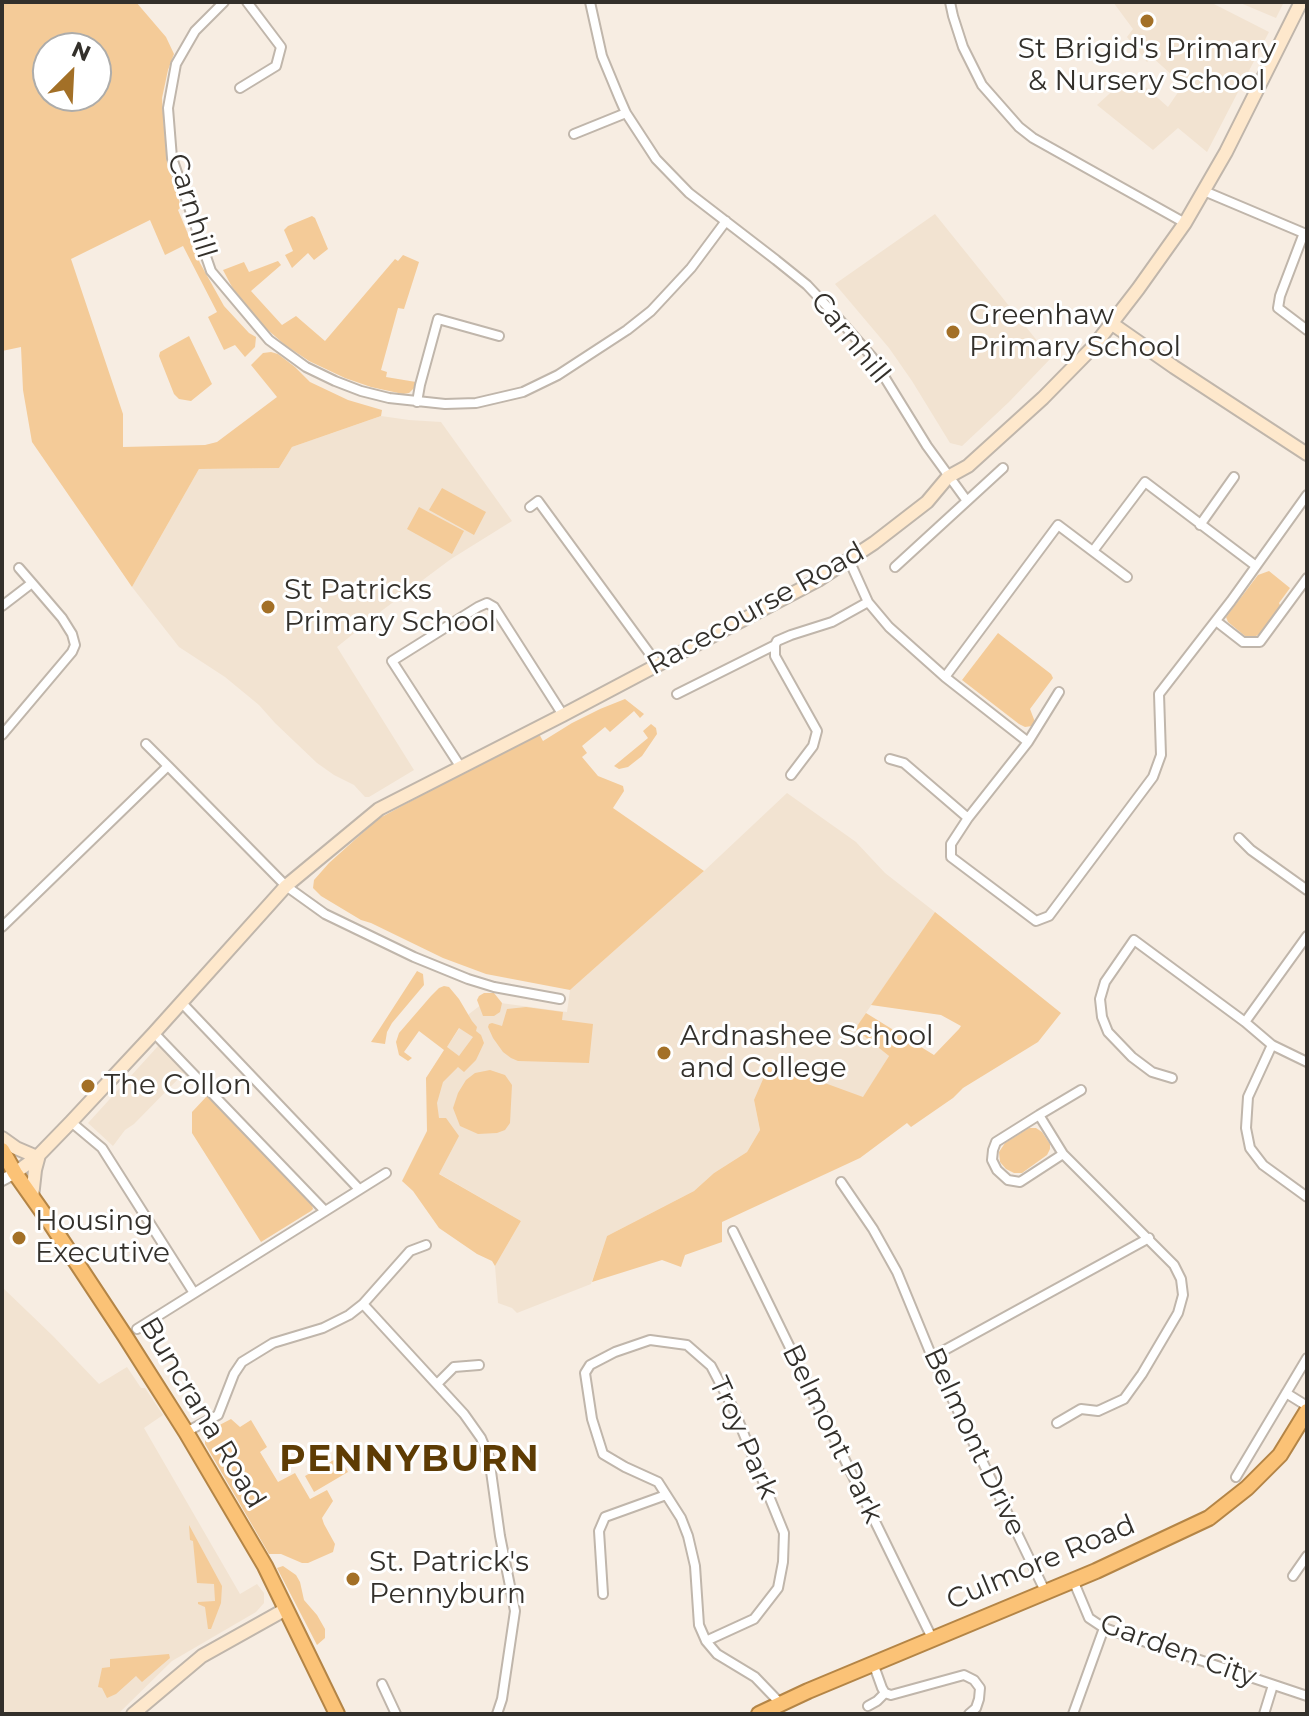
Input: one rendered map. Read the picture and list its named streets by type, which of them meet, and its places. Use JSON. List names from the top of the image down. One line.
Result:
{"streets":{"highway":["Buncrana Road","Culmore Road"],"main road":["Racecourse Road"],"street":["Carnhill","Belmont Park","Troy Park","Belmont Drive","Garden City"]},"crossings":[["Carnhill","Racecourse Road"],["Racecourse Road","Buncrana Road"],["Belmont Park","Culmore Road"],["Belmont Drive","Culmore Road"],["Culmore Road","Garden City"]],"districts":["PENNYBURN"],"places":["St Brigid's Primary & Nursery School","Greenhaw Primary School","St Patricks Primary School","Ardnashee School and College","The Collon","Housing Executive","St. Patrick's Pennyburn"],"north":"top right"}
